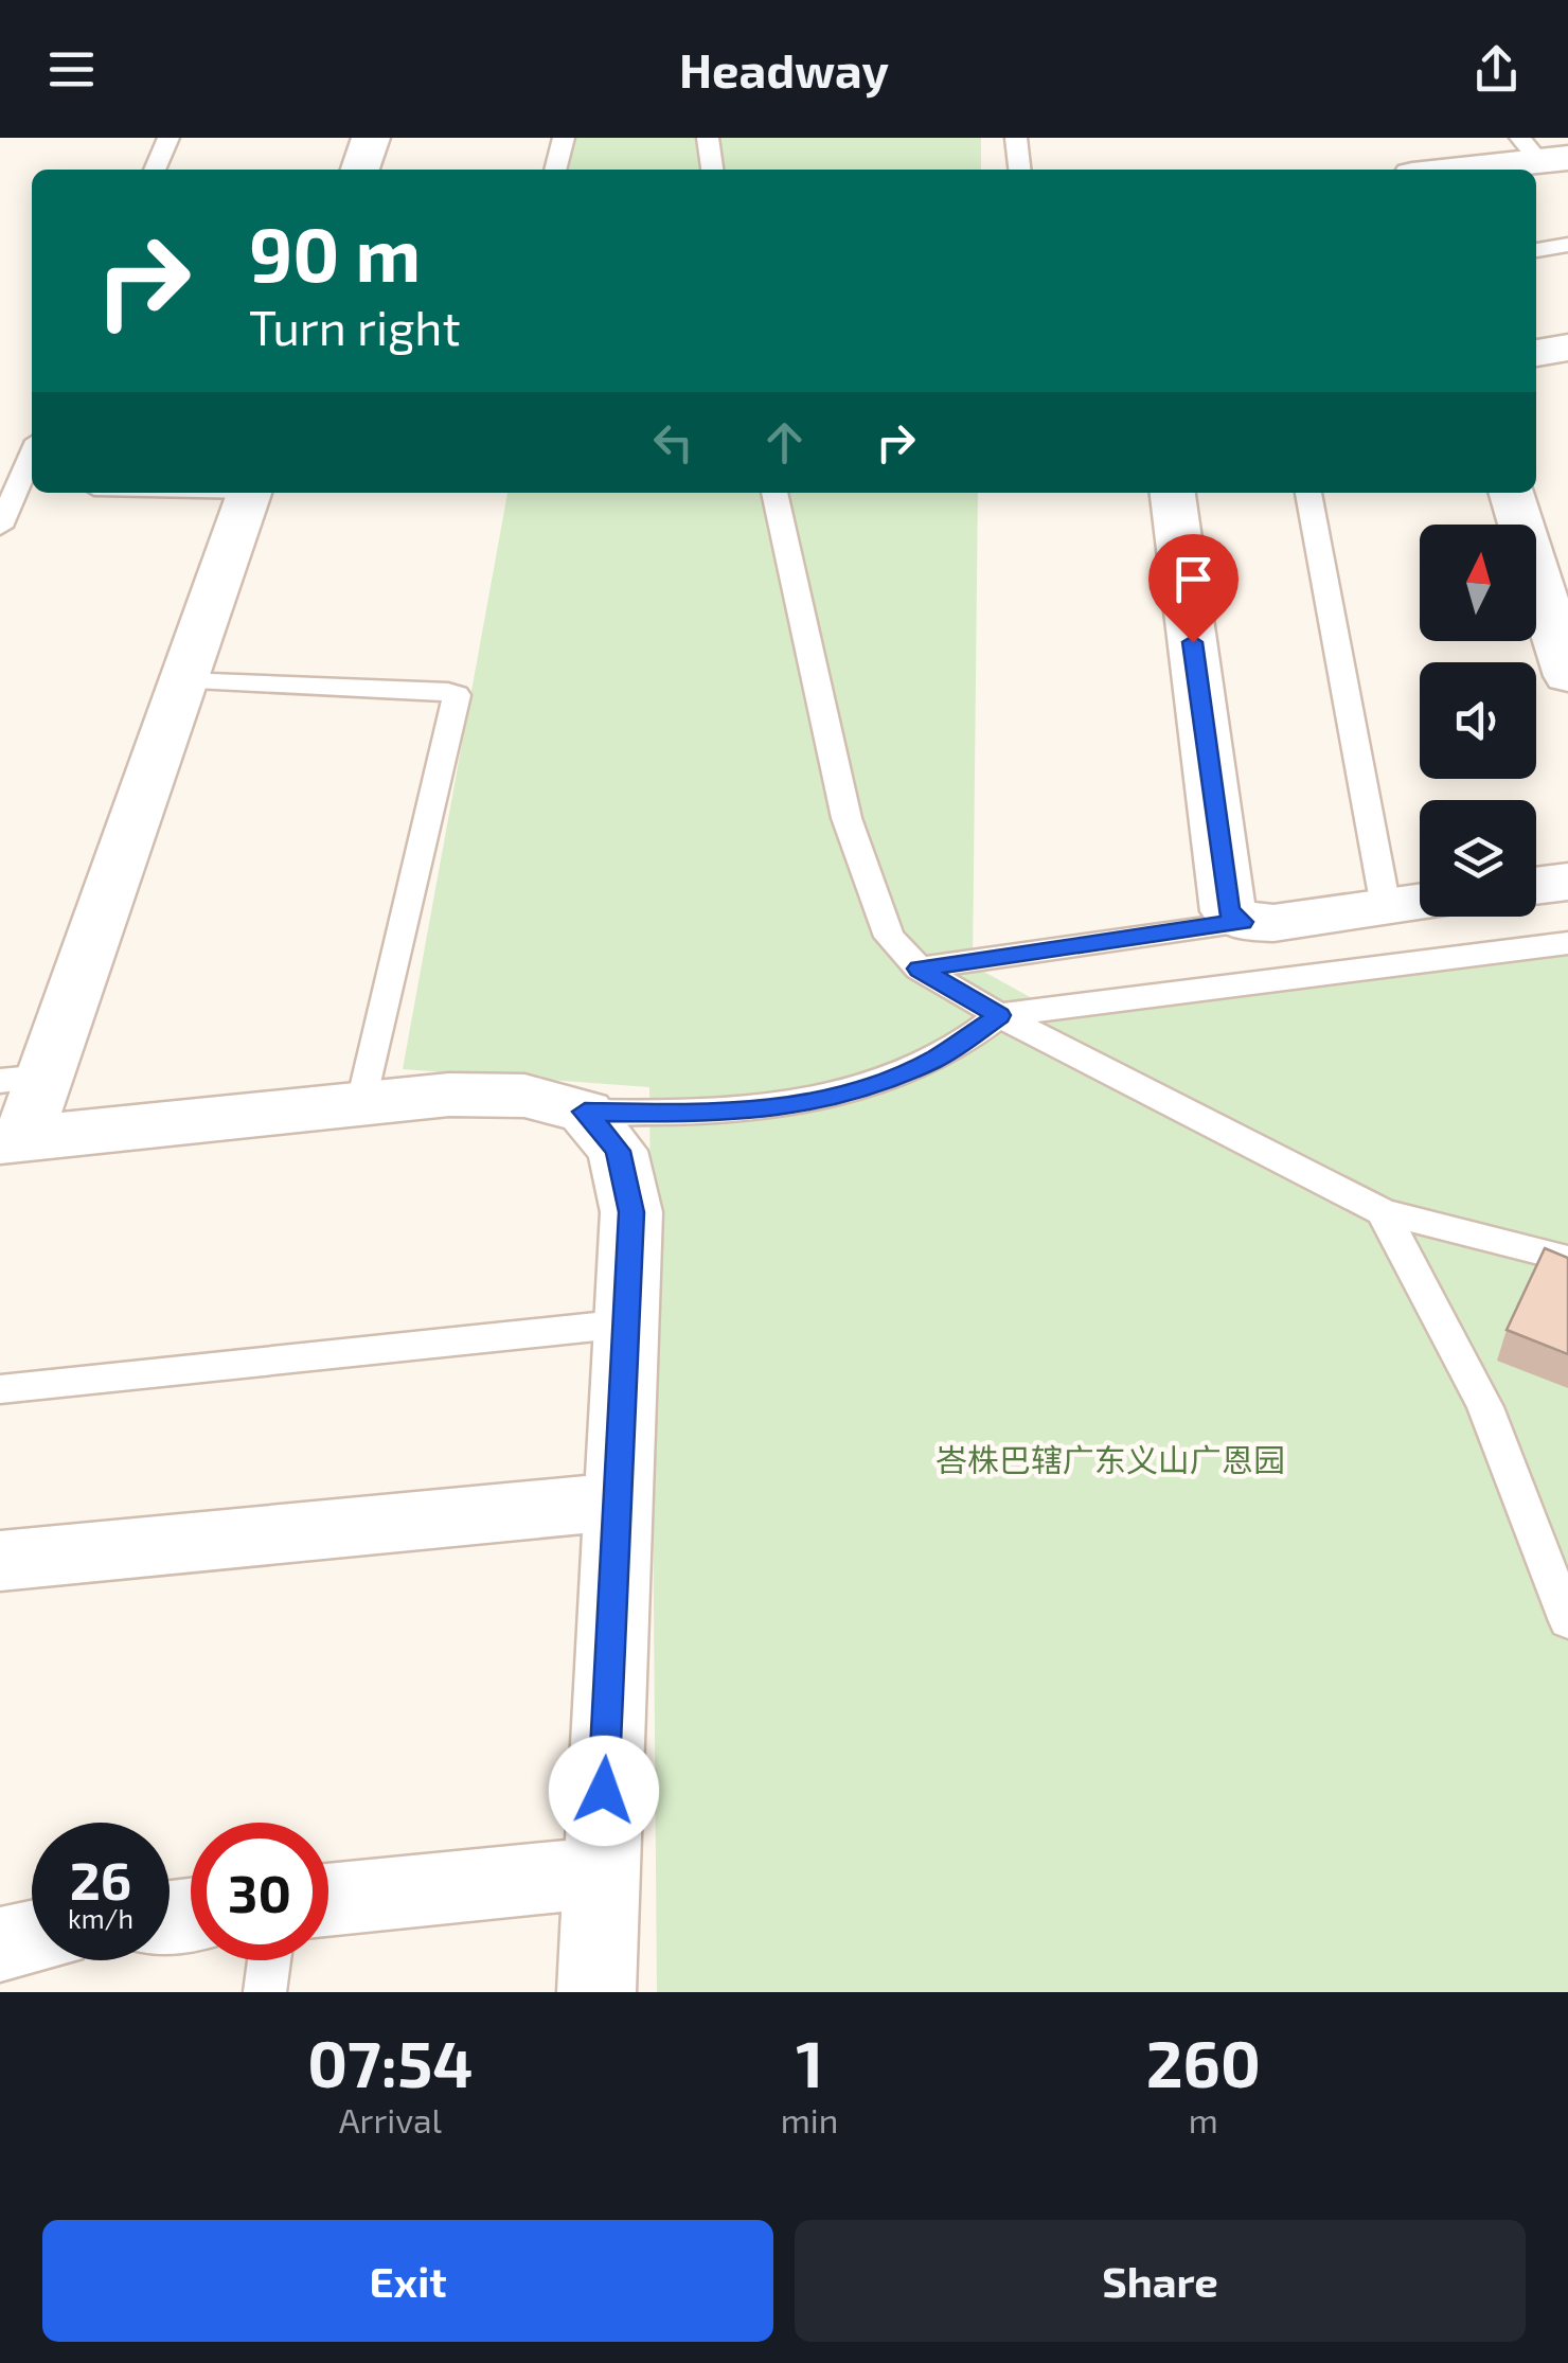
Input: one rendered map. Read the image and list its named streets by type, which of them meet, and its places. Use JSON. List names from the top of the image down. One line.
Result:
{"parks":["峇株巴辖广东义山广恩园"],"north":"top","page":{"header":"Headway","turn":["90 m","Turn right"],"speed":"26 km/h","limit":"30","eta":["07:54","Arrival","1","min","260","m"],"buttons":["Exit","Share"]}}
